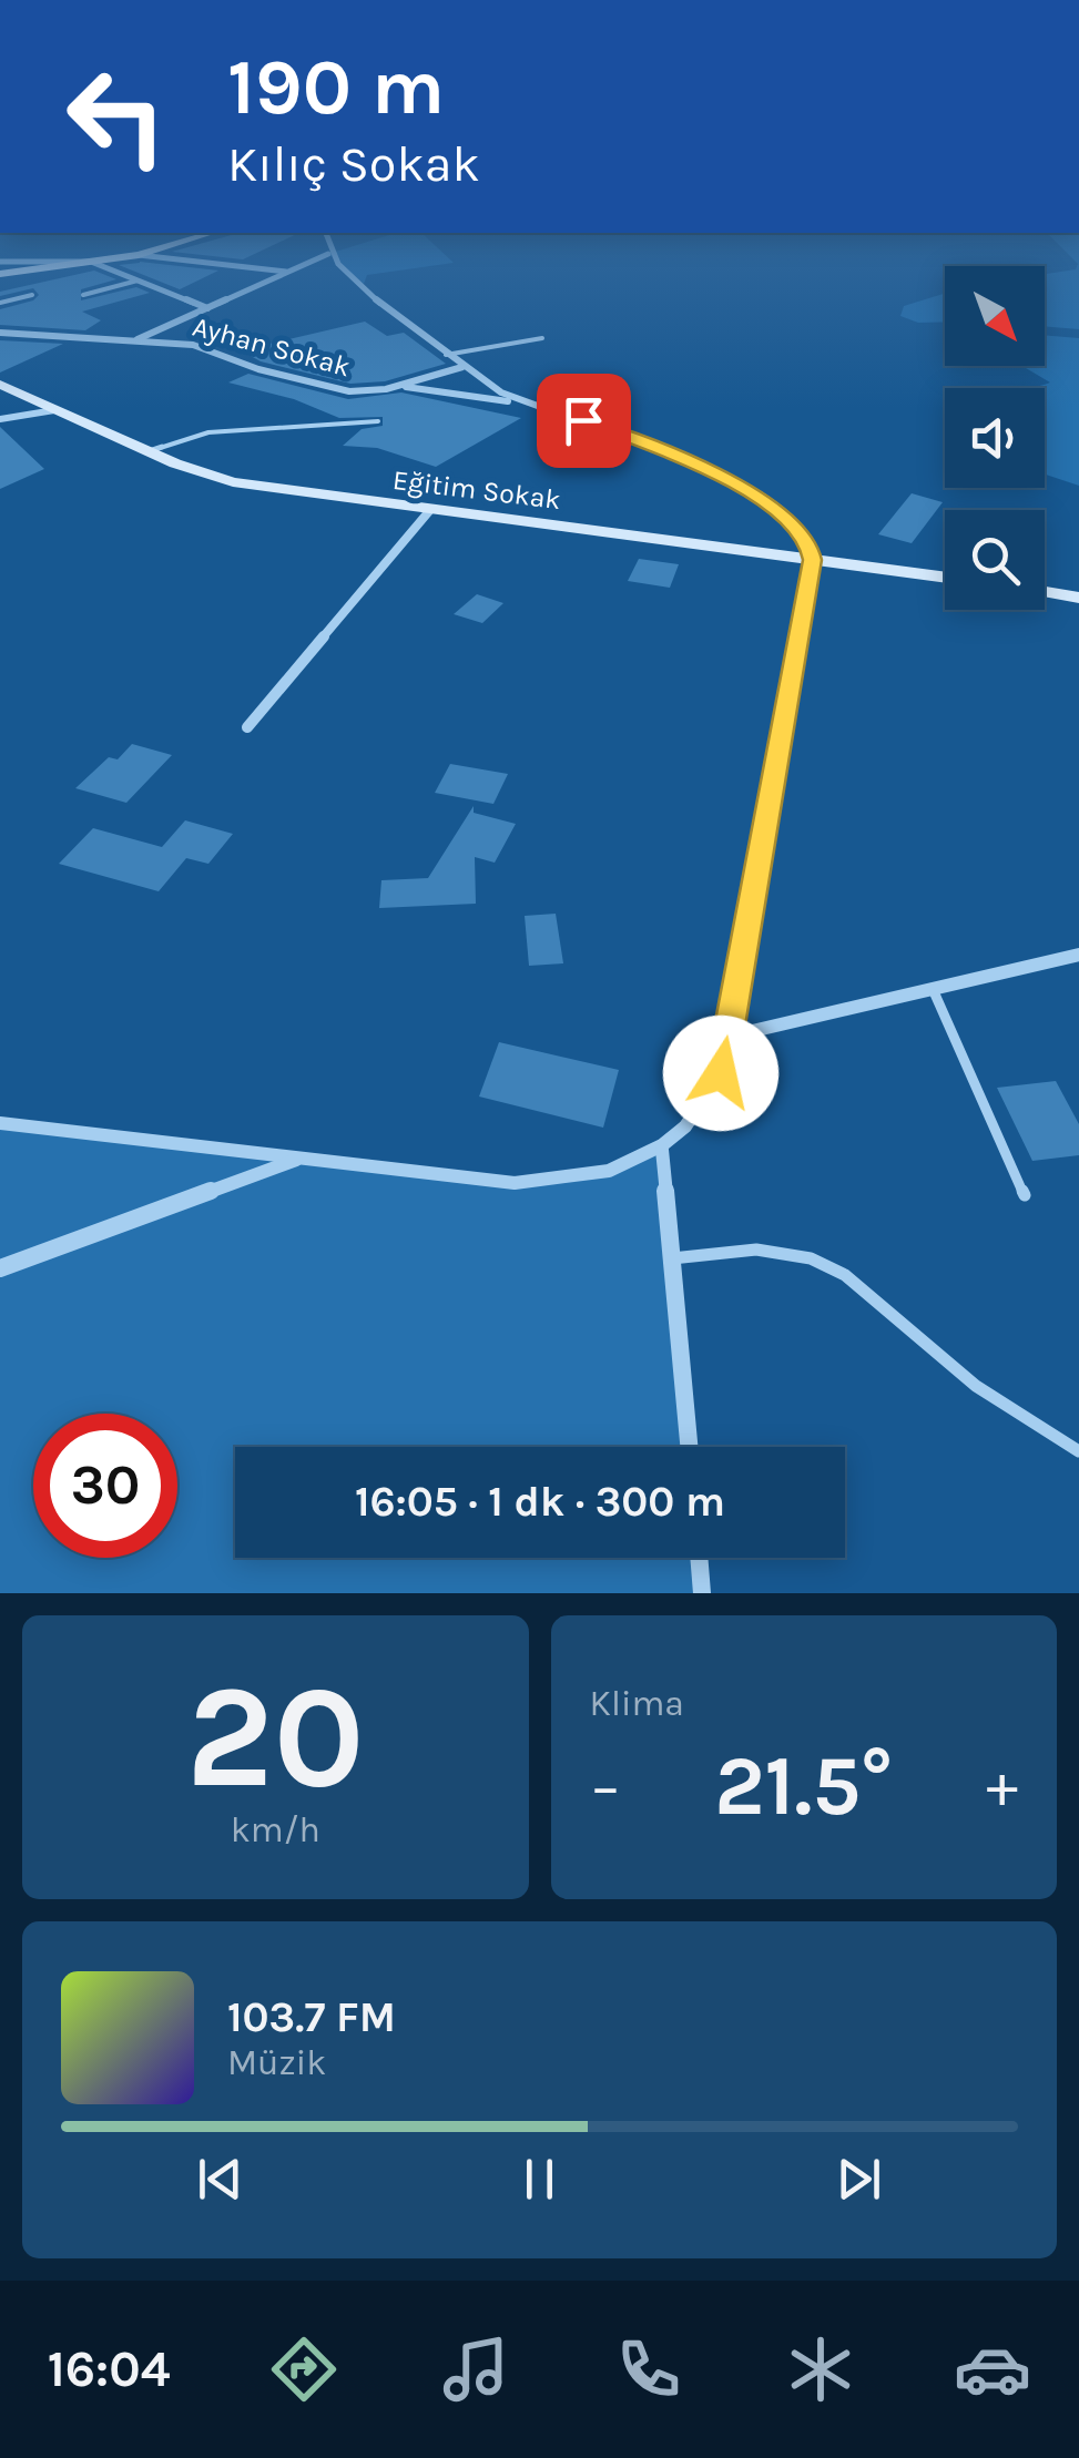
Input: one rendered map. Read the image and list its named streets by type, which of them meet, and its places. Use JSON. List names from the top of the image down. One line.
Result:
{"streets":{"street":["Ayhan Sokak","Eğitim Sokak"]},"north":"bottom right","page":{"turn":["190 m","Kılıç Sokak"],"limit":"30","trip":"16:05 · 1 dk · 300 m","tile":[["20","km/h"],"Klima"],"heat":["−","21.5°","+"],"song":["103.7 FM","Müzik"],"tabs":"16:04"}}
